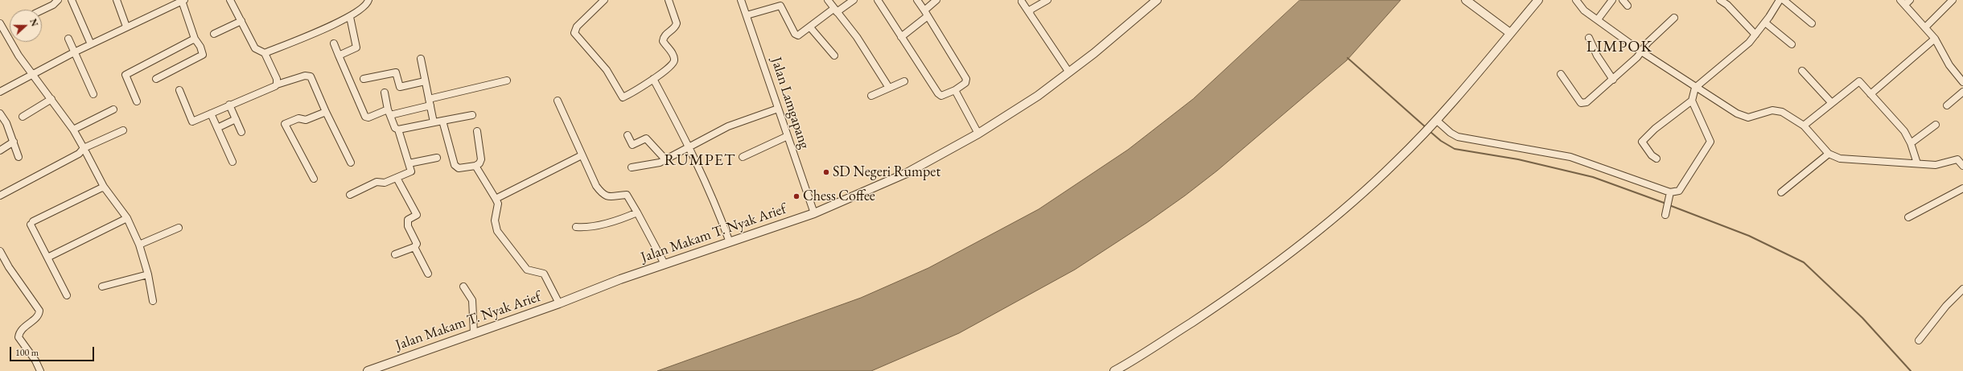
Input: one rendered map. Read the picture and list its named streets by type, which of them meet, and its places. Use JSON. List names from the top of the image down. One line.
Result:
{"streets":{"street":["Jalan Lamgapang","Jalan Makam T. Nyak Arief"]},"crossings":[["Jalan Lamgapang","Jalan Makam T. Nyak Arief"]],"districts":["LIMPOK","RUMPET"],"places":["SD Negeri Rumpet","Chess Coffee"],"scale_bar":"100 m","north":"right"}
